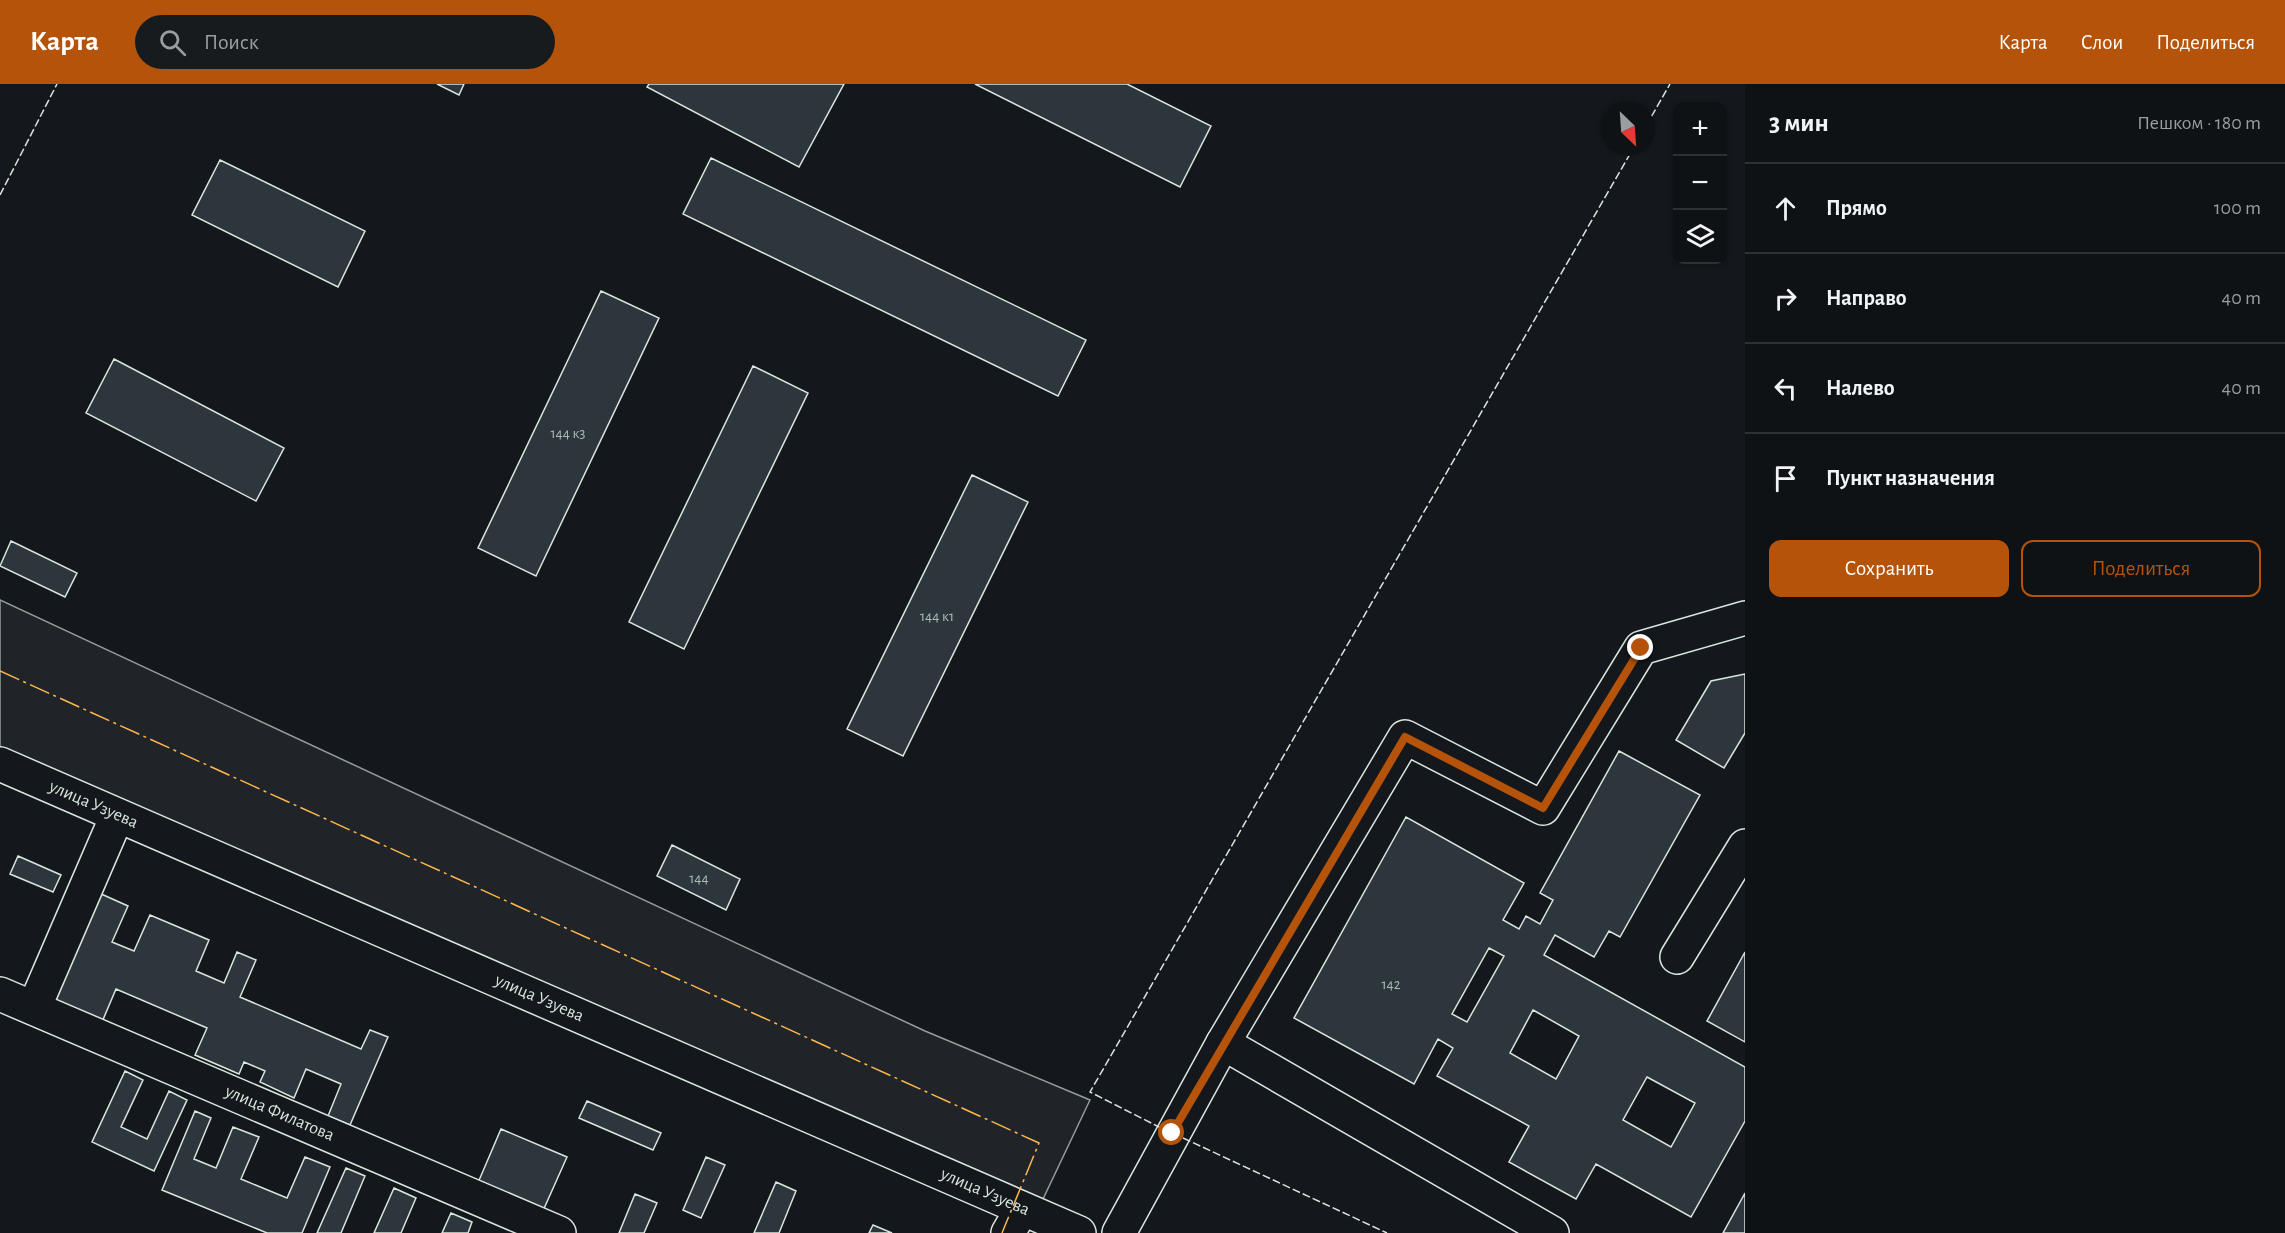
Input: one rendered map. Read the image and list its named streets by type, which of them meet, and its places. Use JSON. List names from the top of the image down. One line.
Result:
{"streets":{"main road":["улица Узуева","улица Филатова"]},"house_numbers":["144 к3","144 к1","144","142"],"north":"bottom right","page":{"header":"Карта","search":"Поиск","nav":["Карта","Слои","Поделиться"],"heading":["3 мин","Пешком · 180 m"],"map_buttons":["+","−"],"list":[["Прямо","100 m"],["Направо","40 m"],["Налево","40 m"],"Пункт назначения"],"buttons":["Сохранить","Поделиться"]}}
